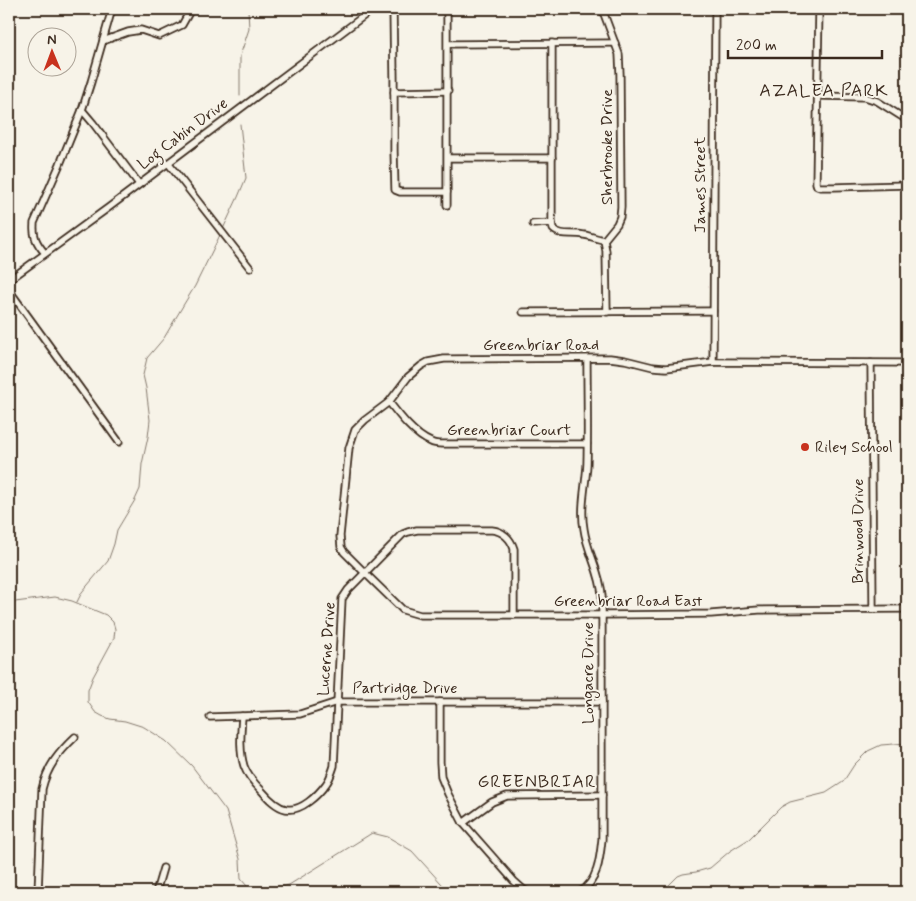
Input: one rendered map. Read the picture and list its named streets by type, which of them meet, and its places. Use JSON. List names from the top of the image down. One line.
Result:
{"streets":{"street":["Log Cabin Drive","Sherbrooke Drive","James Street","Greenbriar Road","Greenbriar Court","Brinwood Drive","Greenbriar Road East","Lucerne Drive","Longacre Drive","Partridge Drive"]},"crossings":[["James Street","Greenbriar Road"],["Greenbriar Road","Greenbriar Court"],["Greenbriar Road","Brinwood Drive"],["Greenbriar Road","Greenbriar Road East"],["Greenbriar Road","Lucerne Drive"],["Greenbriar Road","Longacre Drive"],["Greenbriar Court","Longacre Drive"],["Brinwood Drive","Greenbriar Road East"],["Greenbriar Road East","Lucerne Drive"],["Greenbriar Road East","Longacre Drive"],["Lucerne Drive","Partridge Drive"],["Longacre Drive","Partridge Drive"]],"districts":["AZALEA PARK","GREENBRIAR"],"places":["Riley School"],"scale_bar":"200 m","north":"top"}
